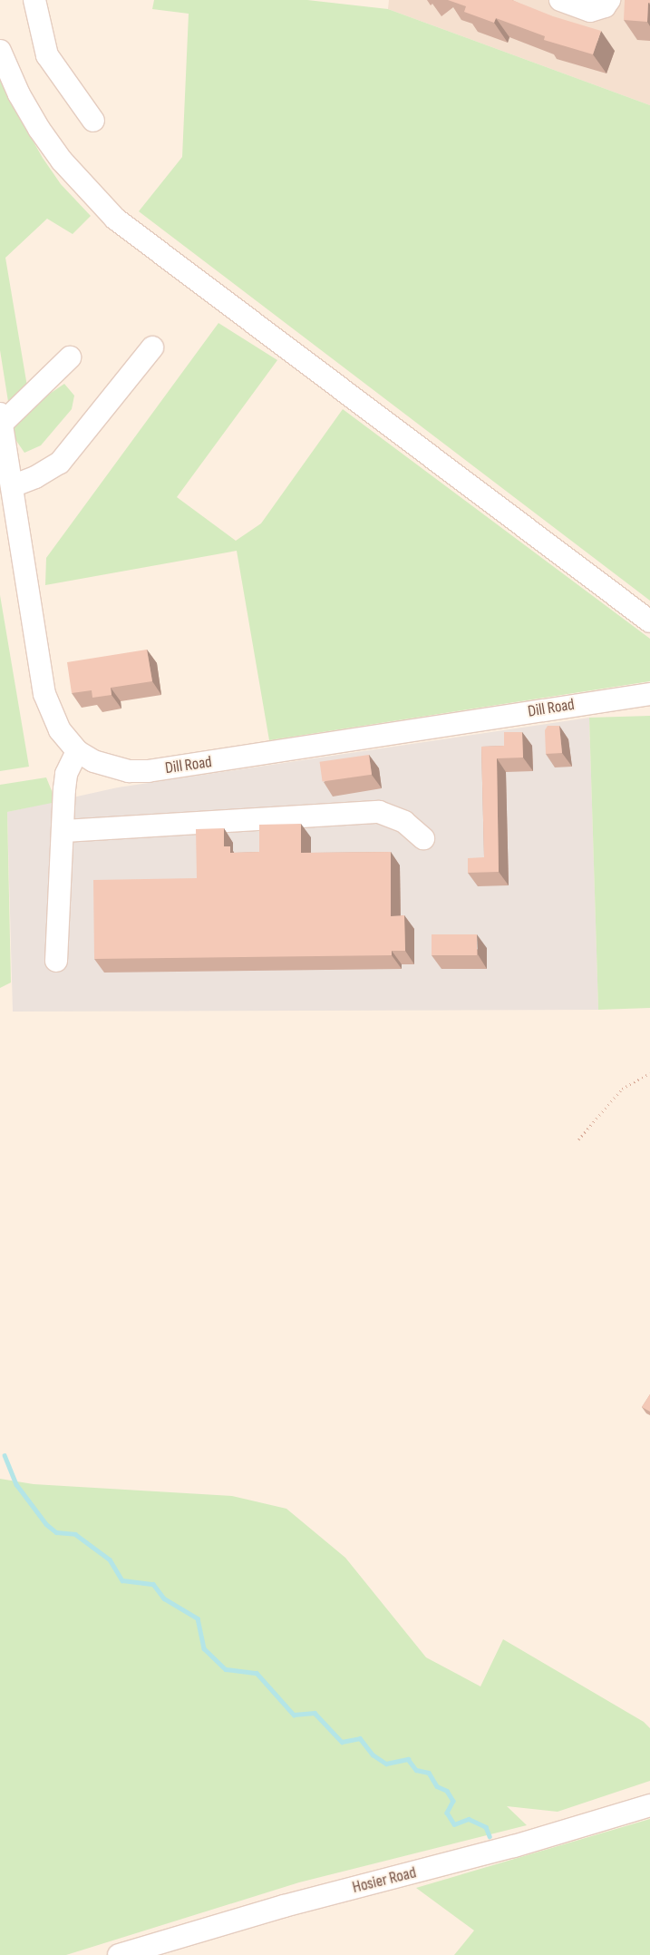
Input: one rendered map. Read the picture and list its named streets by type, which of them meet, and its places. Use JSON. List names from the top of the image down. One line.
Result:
{"streets":{"street":["Dill Road","Hosier Road"]}}
